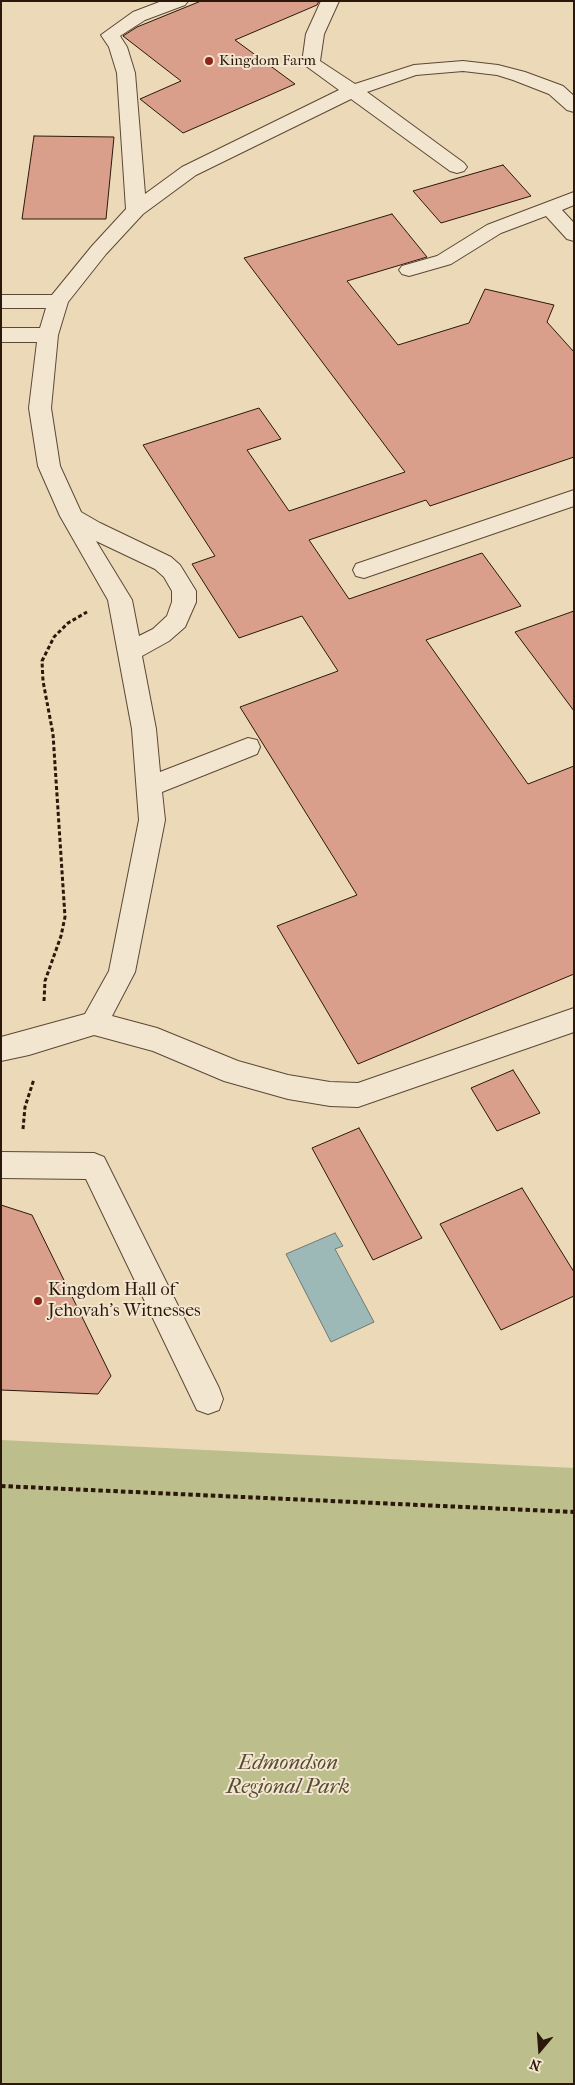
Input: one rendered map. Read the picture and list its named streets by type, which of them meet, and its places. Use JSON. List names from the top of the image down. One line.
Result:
{"parks":["Edmondson Regional Park"],"places":["Kingdom Farm","Kingdom Hall of Jehovah's Witnesses"],"north":"bottom"}
